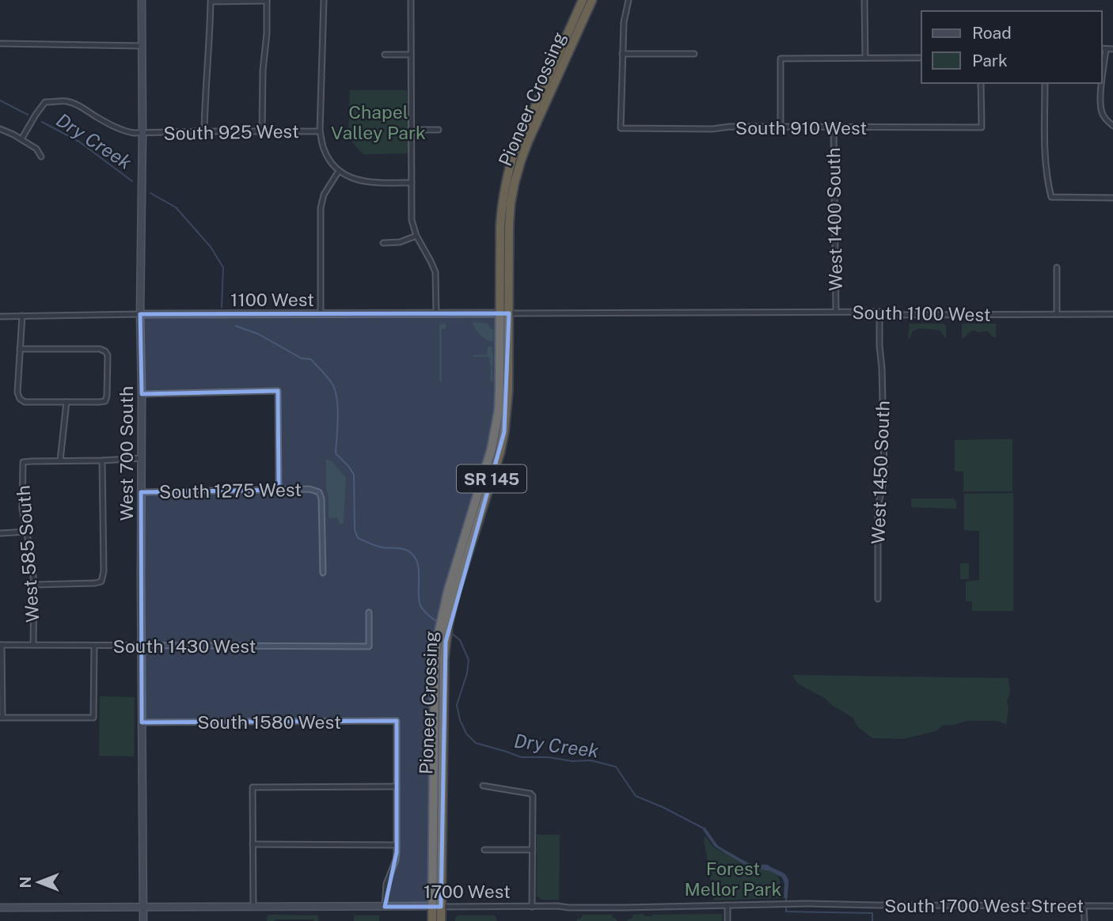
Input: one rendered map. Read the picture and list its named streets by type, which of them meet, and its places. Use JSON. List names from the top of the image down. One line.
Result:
{"streets":{"highway":["Pioneer Crossing","SR 145"],"street":["South 910 West","South 925 West","West 1400 South","1100 West","South 1100 West","West 700 South","West 1450 South","South 1275 West","West 585 South","South 1430 West","South 1580 West","1700 West","South 1700 West Street"]},"crossings":[["Pioneer Crossing","1100 West"],["Pioneer Crossing","SR 145"],["Pioneer Crossing","1700 West"],["South 910 West","West 1400 South"],["South 925 West","West 700 South"],["West 1400 South","South 1100 West"],["1100 West","South 1100 West"],["1100 West","West 700 South"],["South 1100 West","West 1450 South"],["West 700 South","South 1275 West"],["West 700 South","South 1430 West"],["West 700 South","South 1580 West"],["West 700 South","1700 West"],["SR 145","1700 West"],["West 585 South","South 1430 West"],["1700 West","South 1700 West Street"]],"water":["Dry Creek"],"parks":["Chapel Valley Park","Forest Mellor Park"],"legend":["Road","Park"],"north":"left"}
